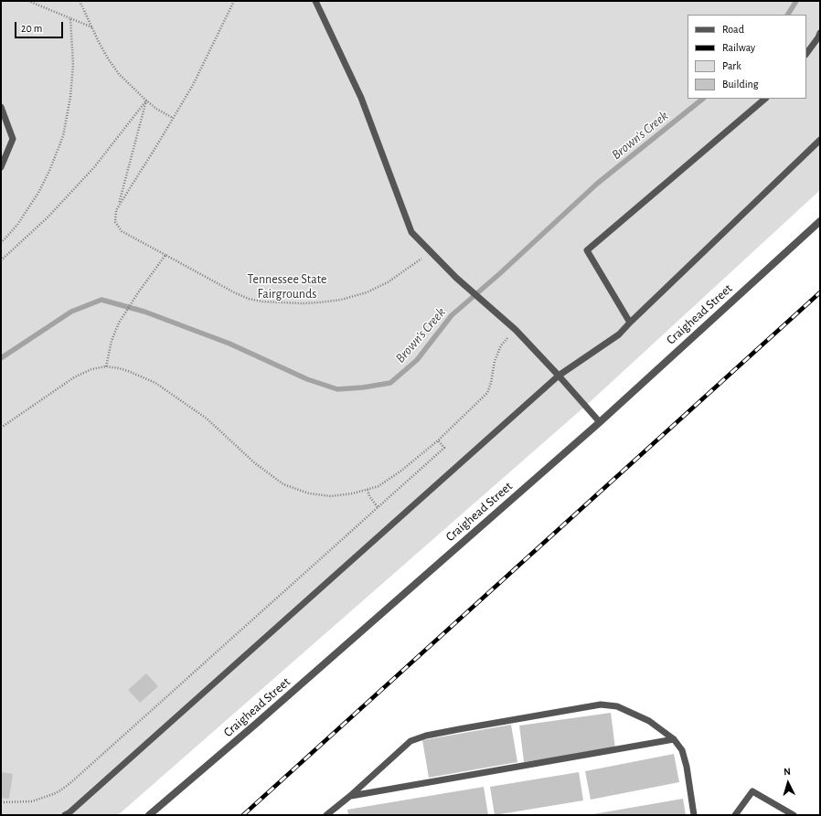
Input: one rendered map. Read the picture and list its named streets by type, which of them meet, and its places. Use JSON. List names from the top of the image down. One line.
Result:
{"streets":{"street":["Craighead Street"]},"water":["Brown's Creek"],"parks":["Tennessee State Fairgrounds"],"legend":["Road","Railway","Park","Building"],"scale_bar":"20 m","north":"top"}
